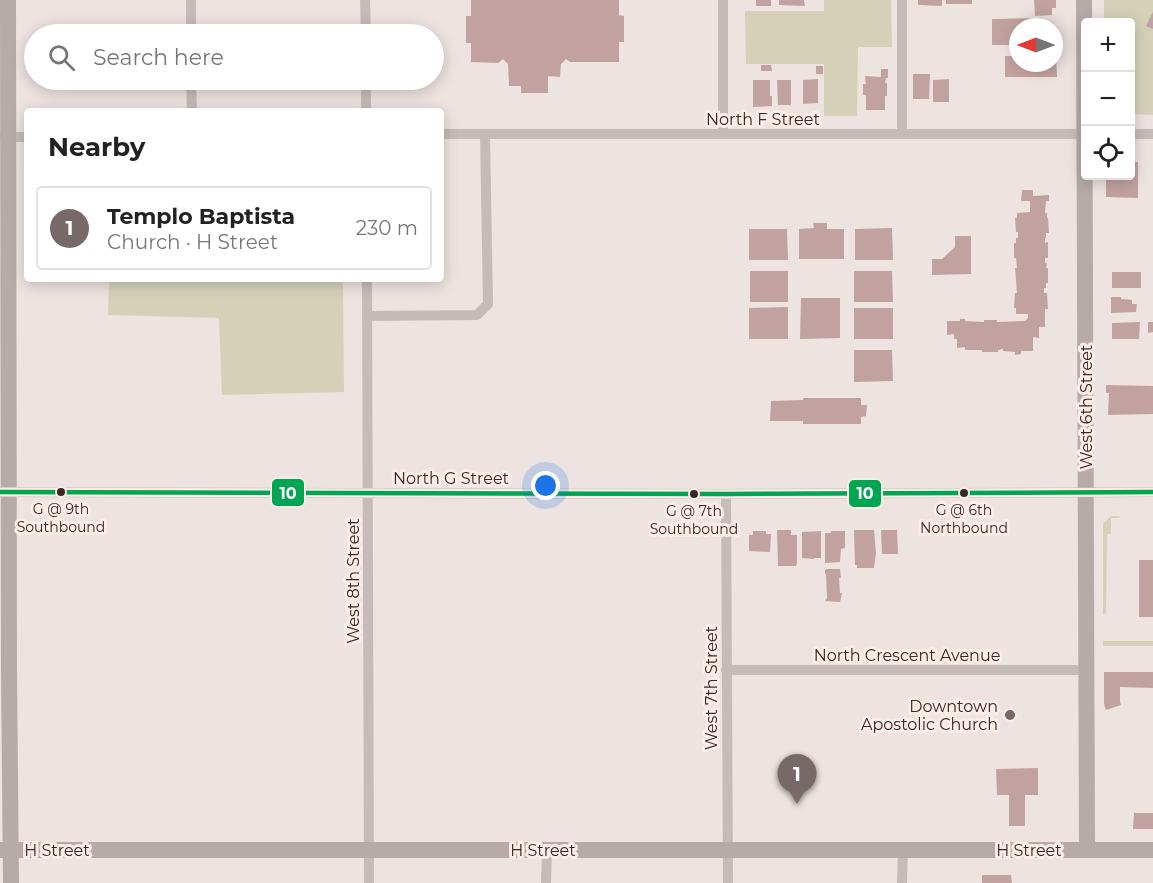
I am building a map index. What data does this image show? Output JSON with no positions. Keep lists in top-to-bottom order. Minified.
{"streets":{"street":["North F Street","West 6th Street","North G Street","West 8th Street","North Crescent Avenue","West 7th Street","H Street"]},"crossings":[["West 6th Street","North G Street"],["West 6th Street","North Crescent Avenue"],["West 6th Street","H Street"],["North G Street","West 8th Street"],["North G Street","West 7th Street"],["West 8th Street","H Street"],["North Crescent Avenue","West 7th Street"],["West 7th Street","H Street"]],"places":["G @ 9th Southbound","G @ 6th Northbound","G @ 7th Southbound","Downtown Apostolic Church"],"lines":["transit line 10"],"north":"left","page":{"map_buttons":["+","−"],"search":"Search here","heading":"Nearby","list":[{"mark":"1","name":"Templo Baptista","note":"Church · H Street","value":"230 m"}],"pins":"1"}}
